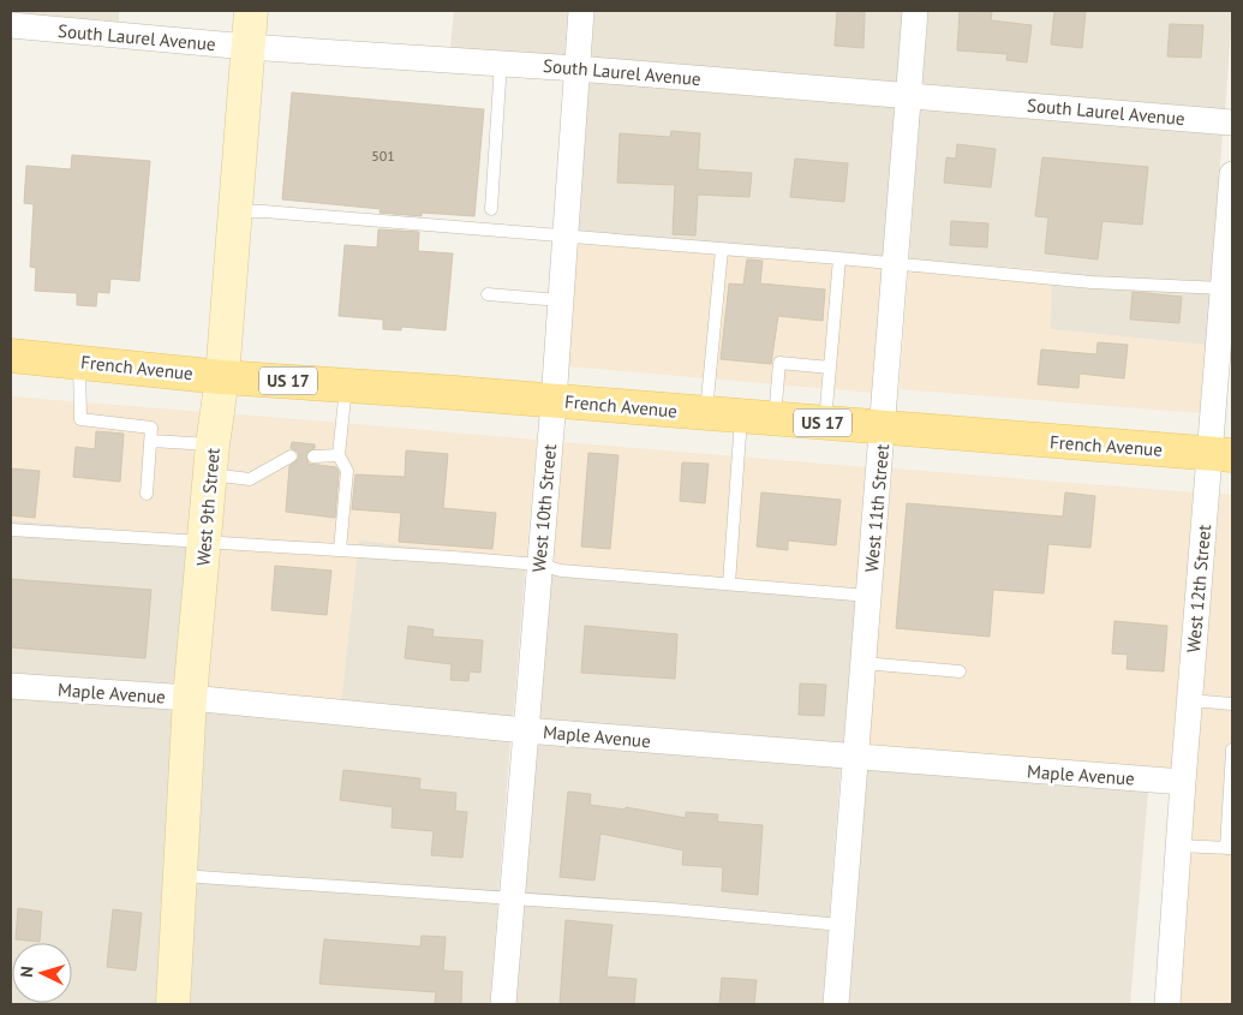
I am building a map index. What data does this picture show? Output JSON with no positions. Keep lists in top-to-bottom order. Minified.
{"streets":{"main road":["French Avenue","US 17"],"street":["South Laurel Avenue","West 9th Street","West 10th Street","West 11th Street","West 12th Street","Maple Avenue"]},"crossings":[["South Laurel Avenue","West 9th Street"],["South Laurel Avenue","West 10th Street"],["South Laurel Avenue","West 11th Street"],["French Avenue","West 9th Street"],["French Avenue","West 10th Street"],["French Avenue","West 11th Street"],["French Avenue","West 12th Street"],["West 9th Street","Maple Avenue"],["West 10th Street","Maple Avenue"],["West 11th Street","Maple Avenue"],["West 12th Street","Maple Avenue"]],"house_numbers":["501"],"north":"left"}
